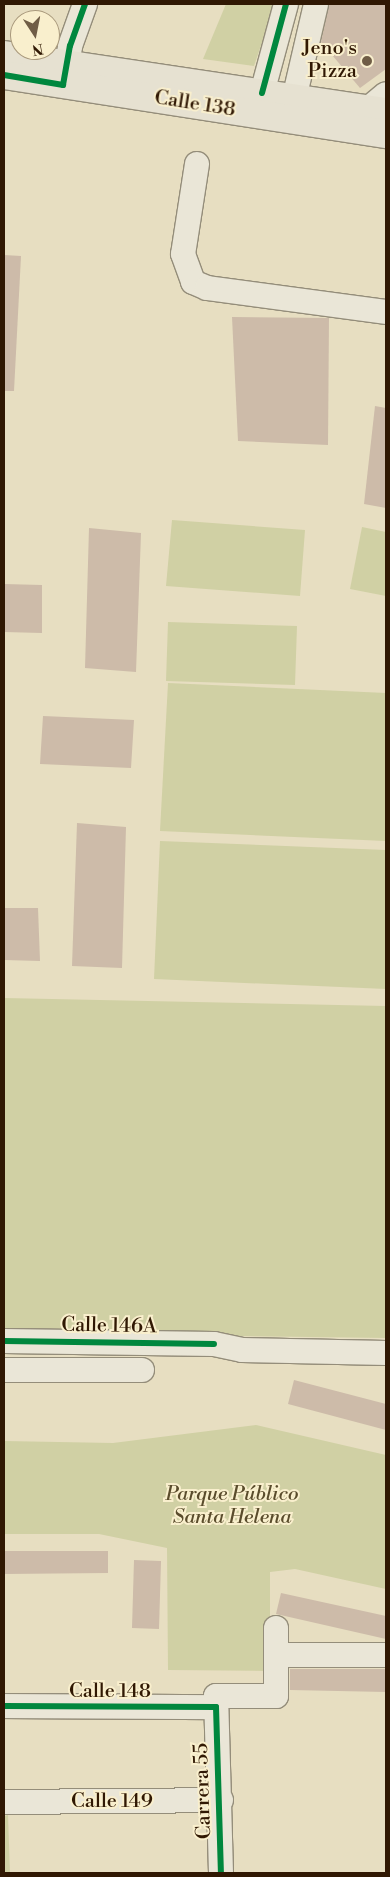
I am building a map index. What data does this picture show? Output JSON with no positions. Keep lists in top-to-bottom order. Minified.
{"streets":{"main road":["Calle 138"],"street":["Calle 146A","Calle 148","Carrera 55","Calle 149"]},"crossings":[["Calle 148","Carrera 55"],["Carrera 55","Calle 149"]],"parks":["Parque Público Santa Helena"],"places":["Jeno's Pizza"],"north":"bottom"}
